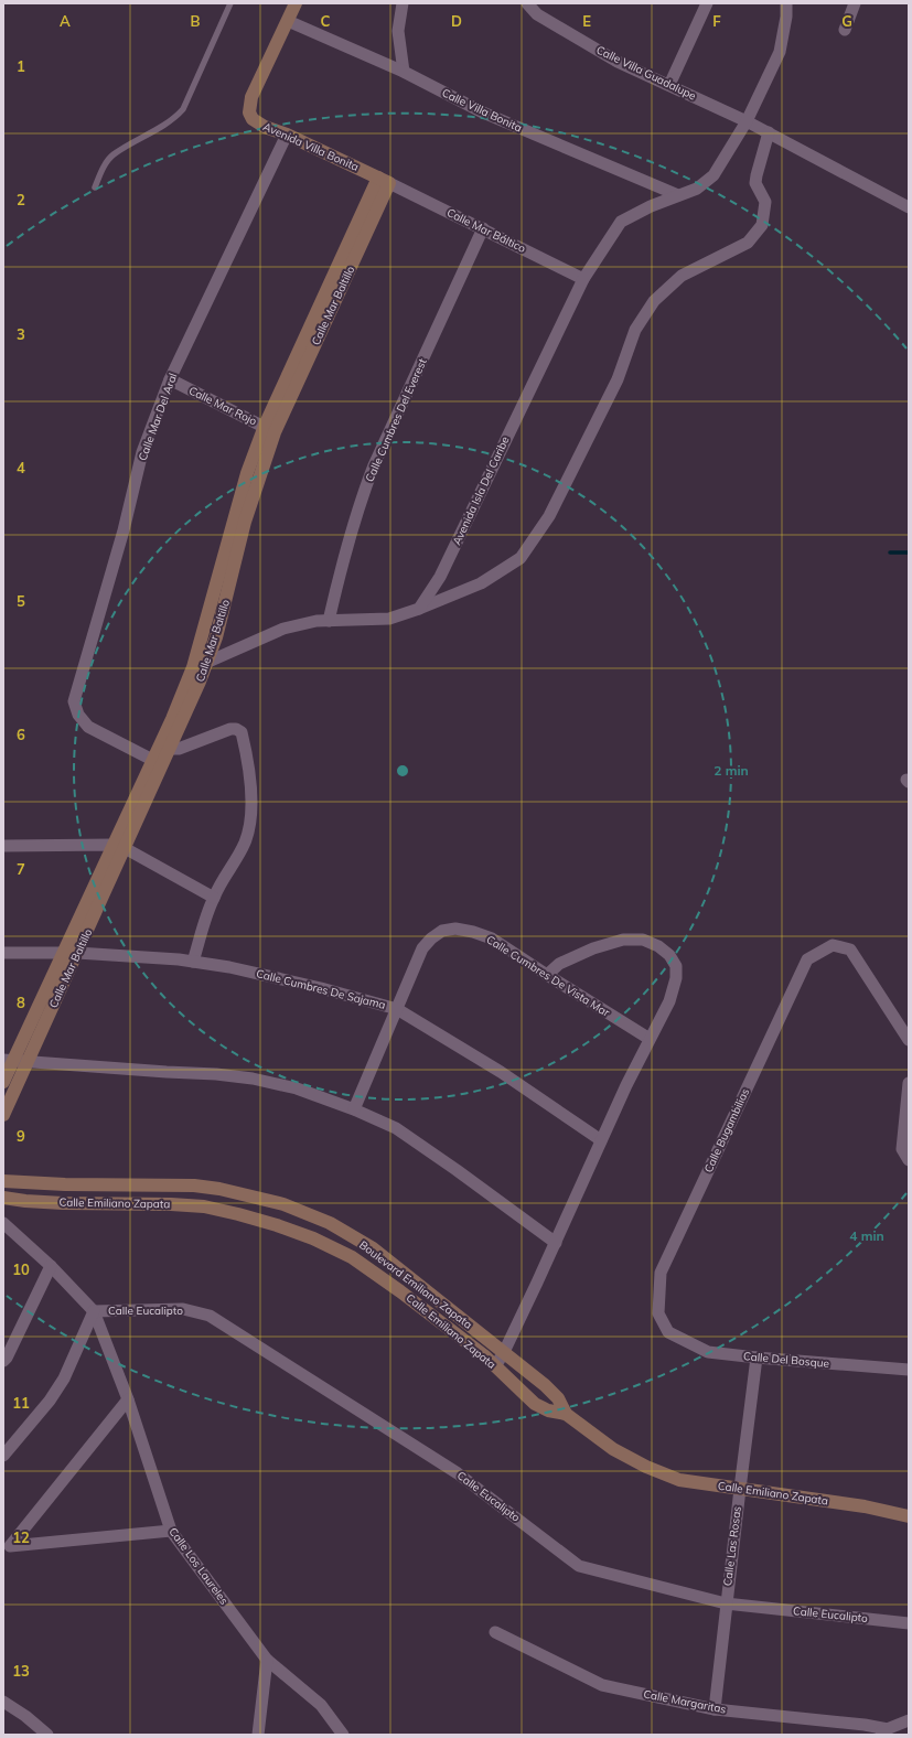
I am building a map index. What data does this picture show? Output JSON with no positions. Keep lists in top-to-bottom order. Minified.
{"streets":{"main road":["Avenida Villa Bonita","Calle Mar Baltillo","Calle Emiliano Zapata","Boulevard Emiliano Zapata"],"street":["Calle Villa Guadalupe","Calle Villa Bonita","Calle Mar Báltico","Calle Mar Rojo","Calle Mar Del Aral","Calle Cumbres Del Everest","Avenida Isla Del Caribe","Calle Cumbres De Vista Mar","Calle Cumbres De Sajama","Calle Bugambilias","Calle Eucalipto","Calle Del Bosque","Calle Las Rosas","Calle Los Laureles","Calle Margaritas"]},"crossings":[["Calle Villa Guadalupe","Avenida Isla Del Caribe"],["Calle Villa Bonita","Avenida Villa Bonita"],["Calle Villa Bonita","Avenida Isla Del Caribe"],["Avenida Villa Bonita","Calle Mar Báltico"],["Avenida Villa Bonita","Calle Mar Baltillo"],["Avenida Villa Bonita","Calle Mar Del Aral"],["Calle Mar Báltico","Calle Mar Baltillo"],["Calle Mar Báltico","Calle Cumbres Del Everest"],["Calle Mar Báltico","Avenida Isla Del Caribe"],["Calle Mar Baltillo","Calle Mar Rojo"],["Calle Mar Baltillo","Calle Mar Del Aral"],["Calle Mar Baltillo","Calle Cumbres De Sajama"],["Calle Mar Rojo","Calle Mar Del Aral"],["Calle Cumbres De Vista Mar","Calle Cumbres De Sajama"],["Calle Bugambilias","Calle Del Bosque"],["Calle Emiliano Zapata","Boulevard Emiliano Zapata"],["Calle Emiliano Zapata","Calle Las Rosas"],["Calle Eucalipto","Calle Las Rosas"],["Calle Eucalipto","Calle Los Laureles"],["Calle Del Bosque","Calle Las Rosas"],["Calle Las Rosas","Calle Margaritas"]],"grid":{"columns":["A","B","C","D","E","F","G"],"rows":["1","2","3","4","5","6","7","8","9","10","11","12","13"]},"rings":["2 min","4 min"]}
